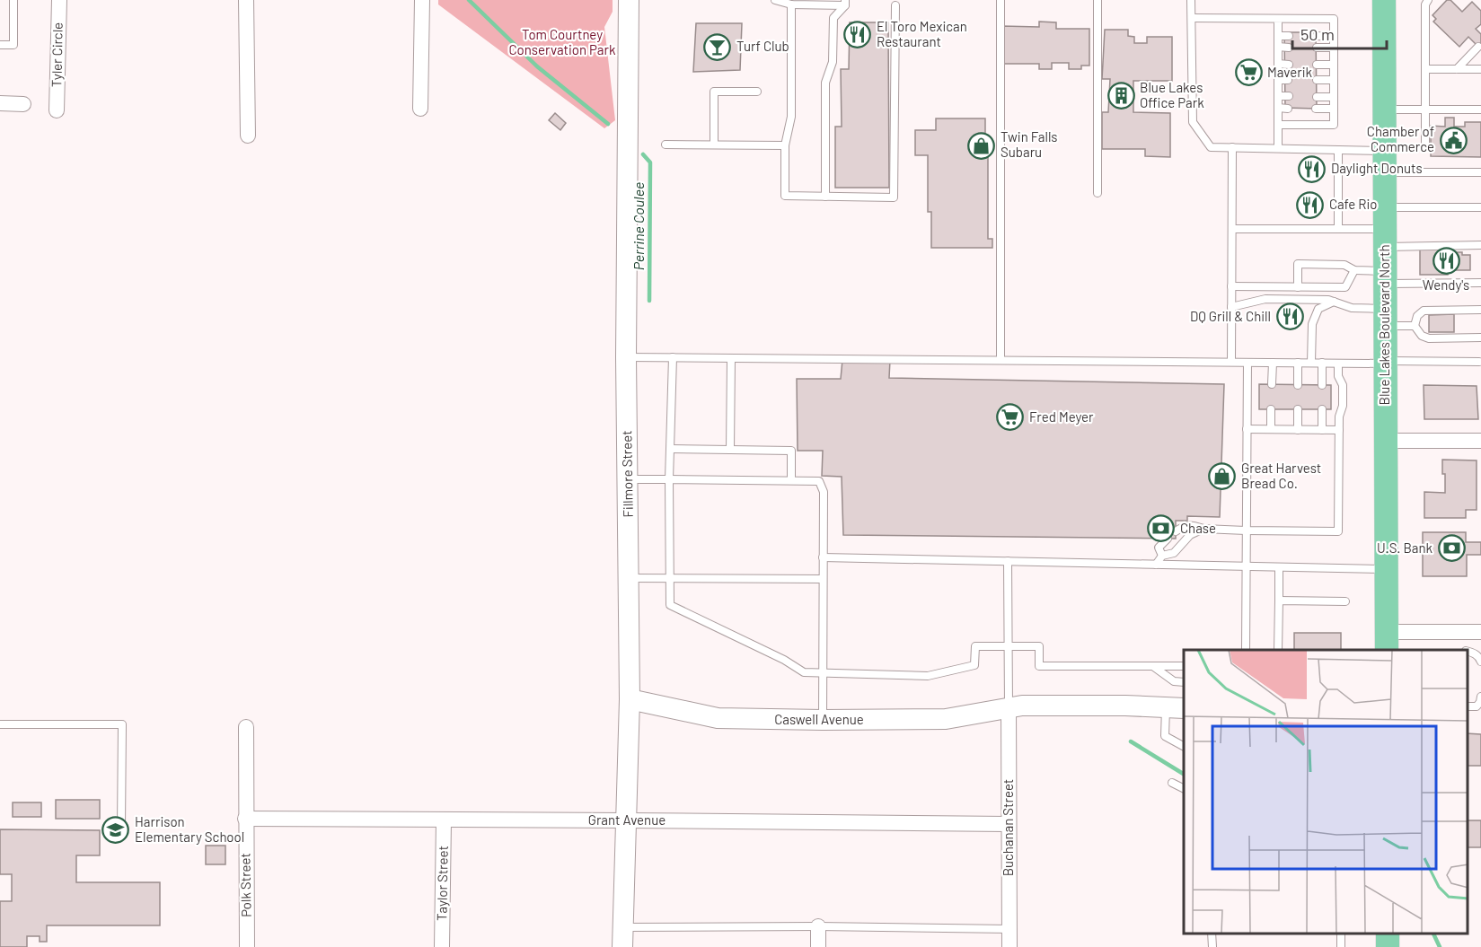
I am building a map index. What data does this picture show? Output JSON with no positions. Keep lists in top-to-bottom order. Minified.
{"streets":{"main road":["Blue Lakes Boulevard North"],"street":["Tyler Circle","Fillmore Street","Caswell Avenue","Grant Avenue","Buchanan Street","Taylor Street","Polk Street"]},"crossings":[["Fillmore Street","Caswell Avenue"],["Fillmore Street","Grant Avenue"],["Caswell Avenue","Buchanan Street"],["Grant Avenue","Buchanan Street"],["Grant Avenue","Taylor Street"],["Grant Avenue","Polk Street"]],"water":["Perrine Coulee"],"parks":["Tom Courtney Conservation Park"],"places":{"restaurant":["El Toro Mexican Restaurant","Daylight Donuts","Cafe Rio","Wendy's","DQ Grill & Chill"],"bar":["Turf Club"],"supermarket":["Maverik","Fred Meyer"],"building":["Blue Lakes Office Park"],"public building":["Chamber of Commerce"],"shop":["Twin Falls Subaru","Great Harvest Bread Co."],"bank":["Chase","U.S. Bank"],"school or university":["Harrison Elementary School"]},"scale_bar":"50 m"}
